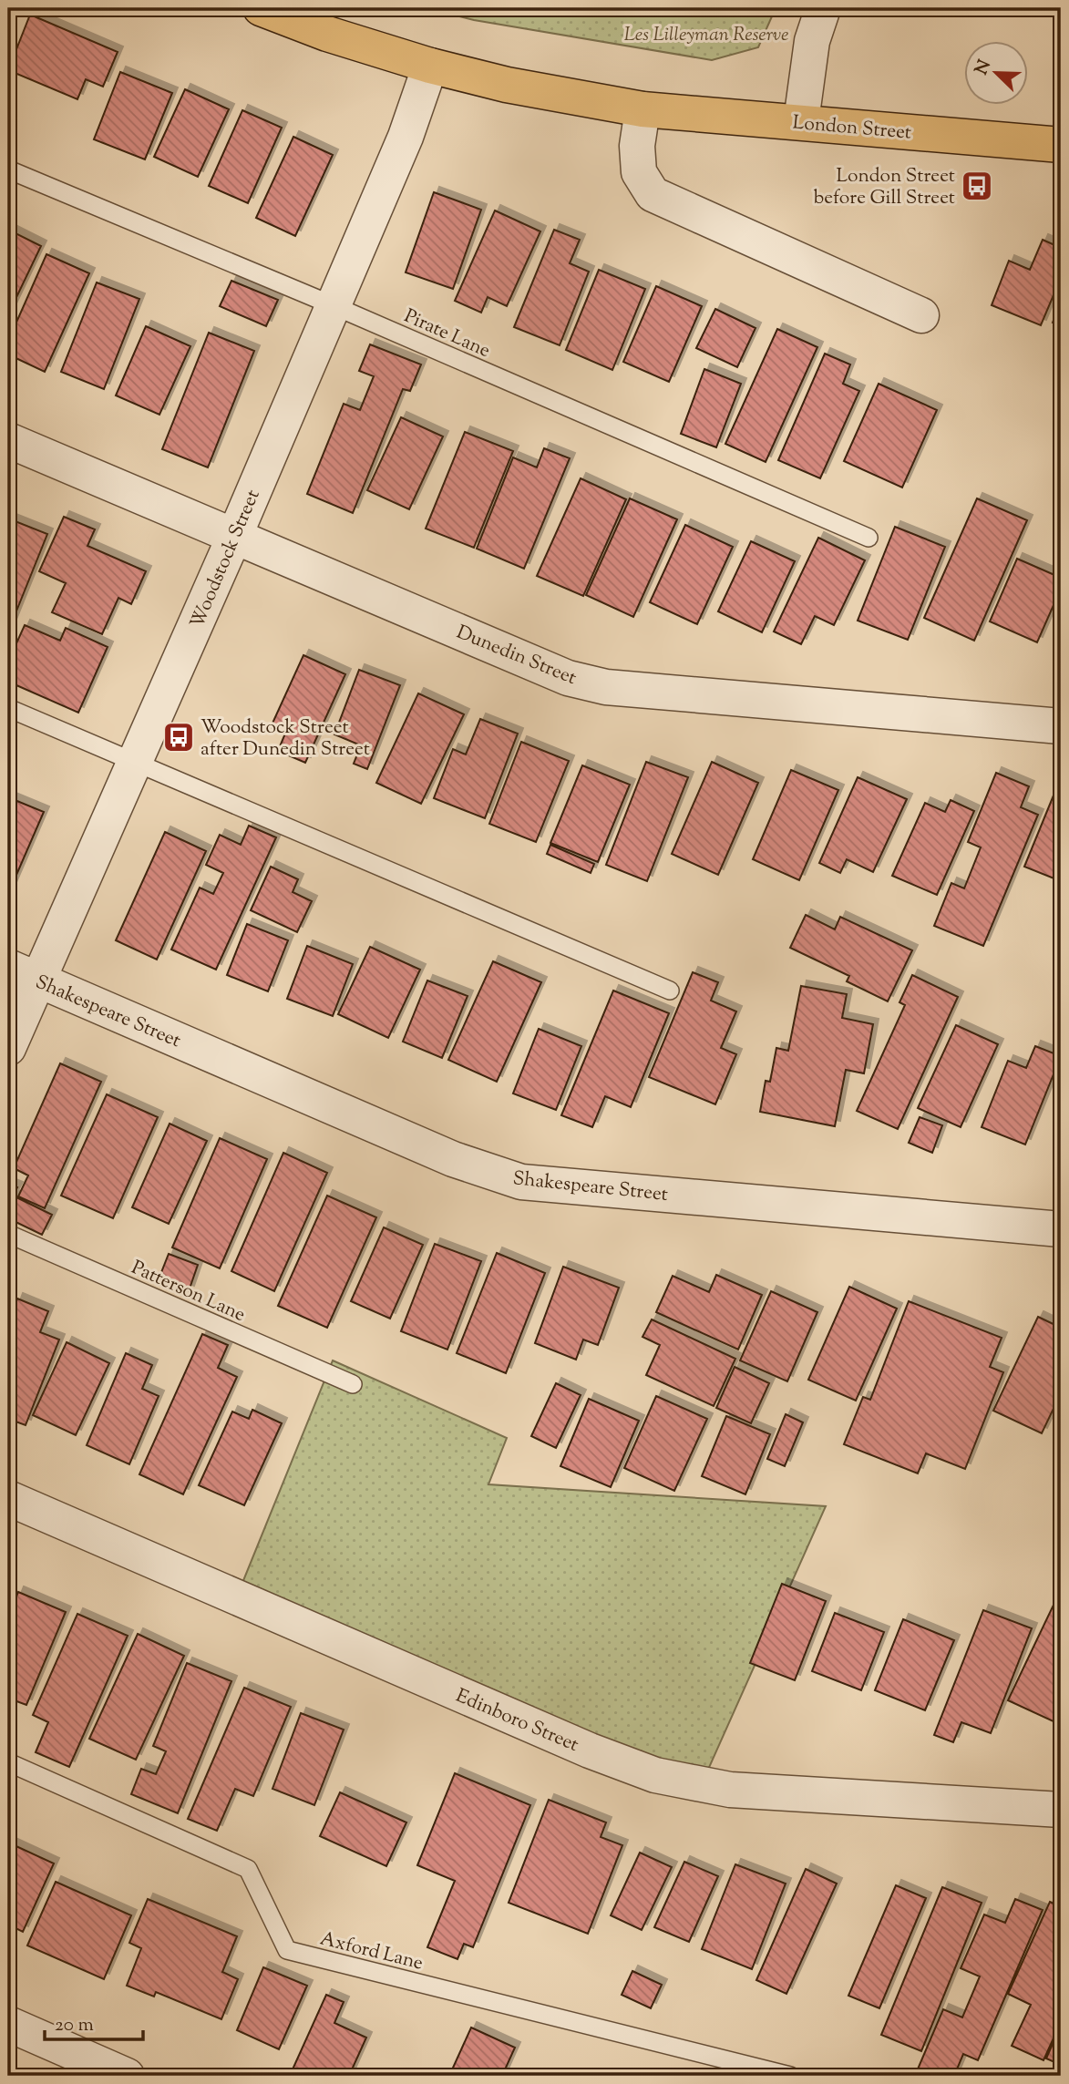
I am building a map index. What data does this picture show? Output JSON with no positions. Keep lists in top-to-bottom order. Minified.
{"streets":{"main road":["London Street"],"street":["Woodstock Street","Dunedin Street","Shakespeare Street","Edinboro Street"],"lane":["Pirate Lane","Patterson Lane","Axford Lane"]},"crossings":[["London Street","Woodstock Street"],["Pirate Lane","Woodstock Street"],["Woodstock Street","Dunedin Street"],["Woodstock Street","Shakespeare Street"]],"parks":["Les Lilleyman Reserve"],"places":{"bus stop":["London Street before Gill Street","Woodstock Street after Dunedin Street"]},"scale_bar":"20 m","north":"top left"}
